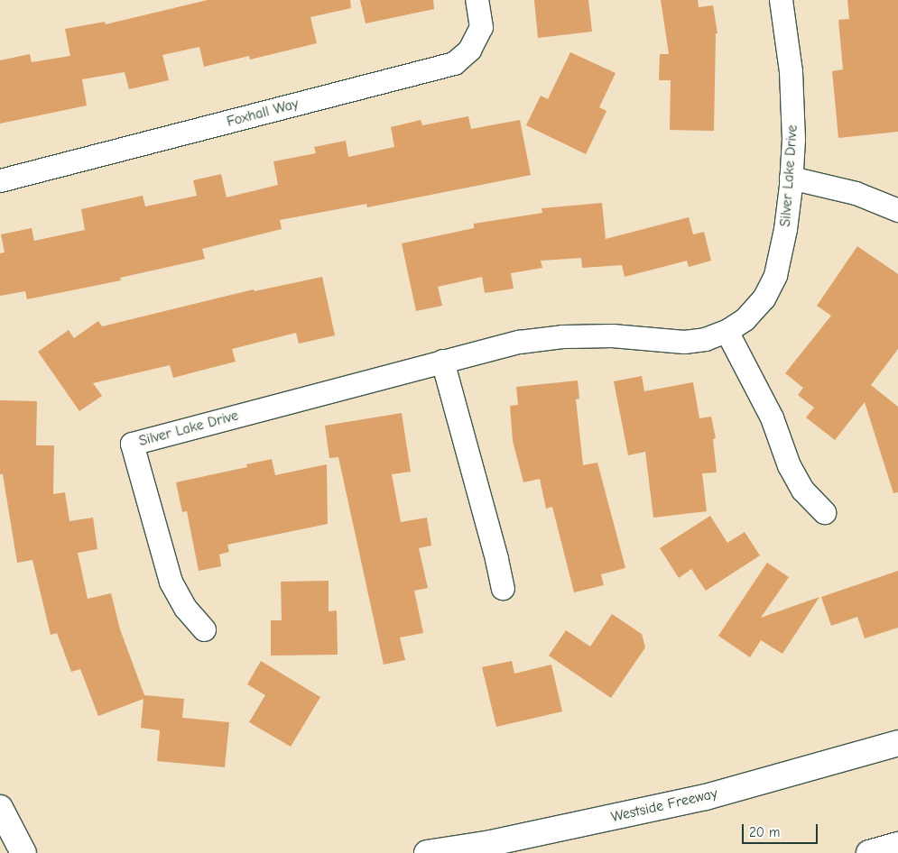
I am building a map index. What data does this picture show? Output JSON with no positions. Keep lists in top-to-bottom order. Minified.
{"streets":{"main road":["Westside Freeway"],"street":["Foxhall Way","Silver Lake Drive"]},"scale_bar":"20 m"}
